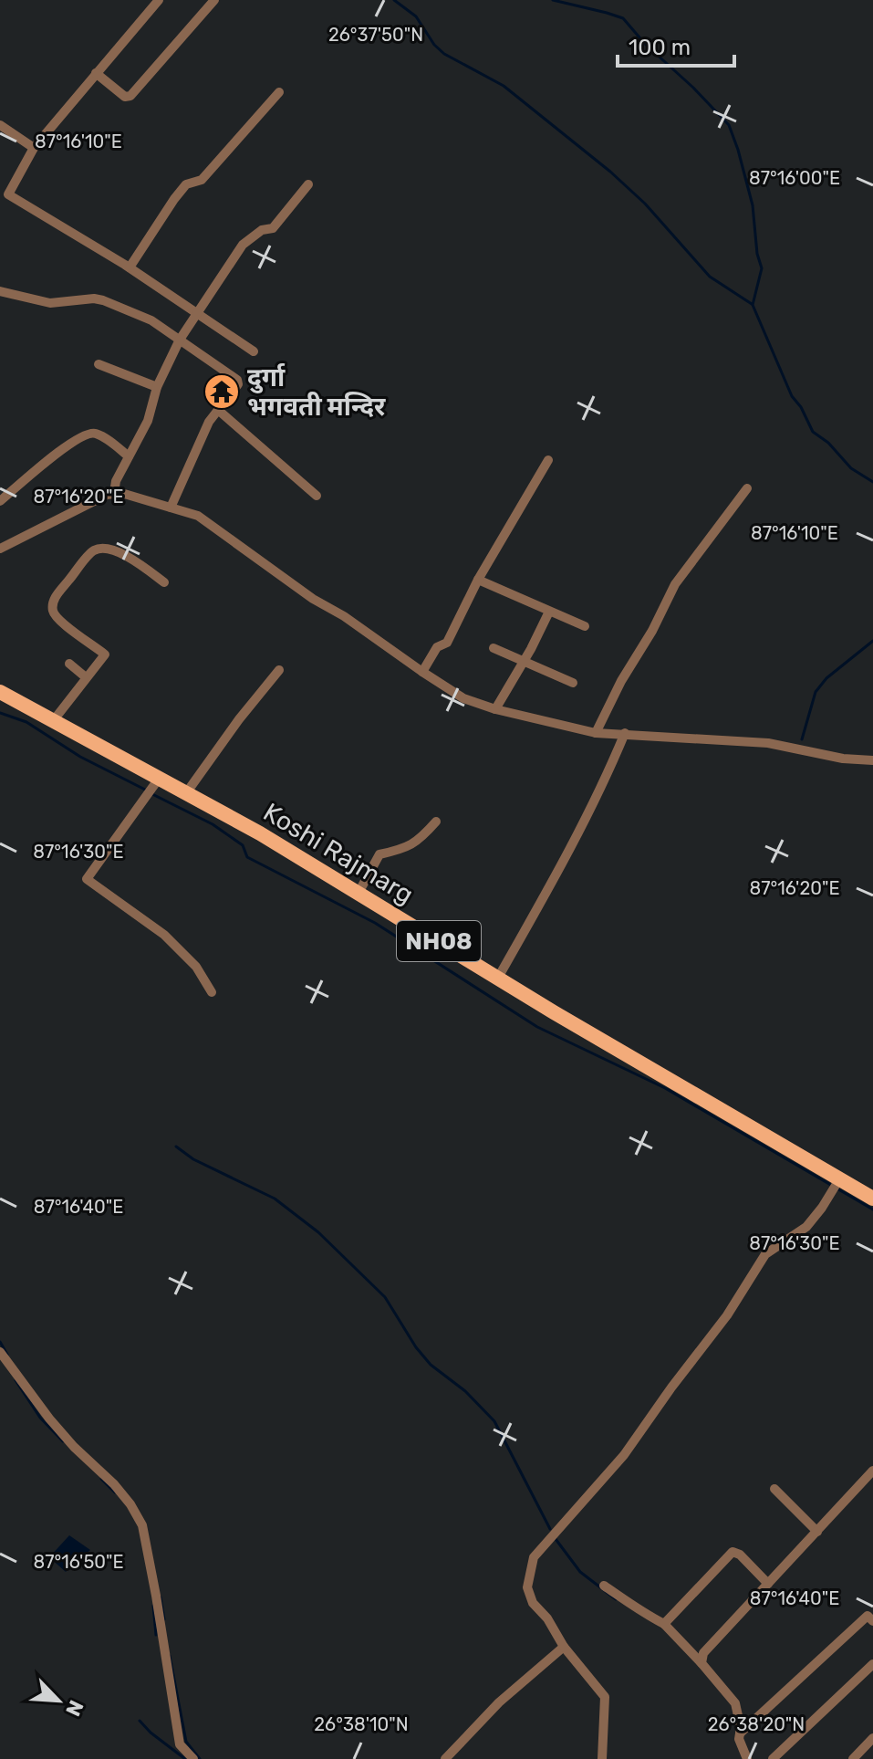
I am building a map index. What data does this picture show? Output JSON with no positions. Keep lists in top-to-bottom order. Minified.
{"streets":{"main road":["Koshi Rajmarg","NH08"]},"places":{"temple":["दुर्गा भगवती मन्दिर"]},"scale_bar":"100 m","north":"bottom right","coordinates":["26°37'50\"N","87°16'10\"E","87°16'00\"E","87°16'20\"E","87°16'30\"E","87°16'40\"E","87°16'50\"E","26°38'20\"N","26°38'10\"N"]}
